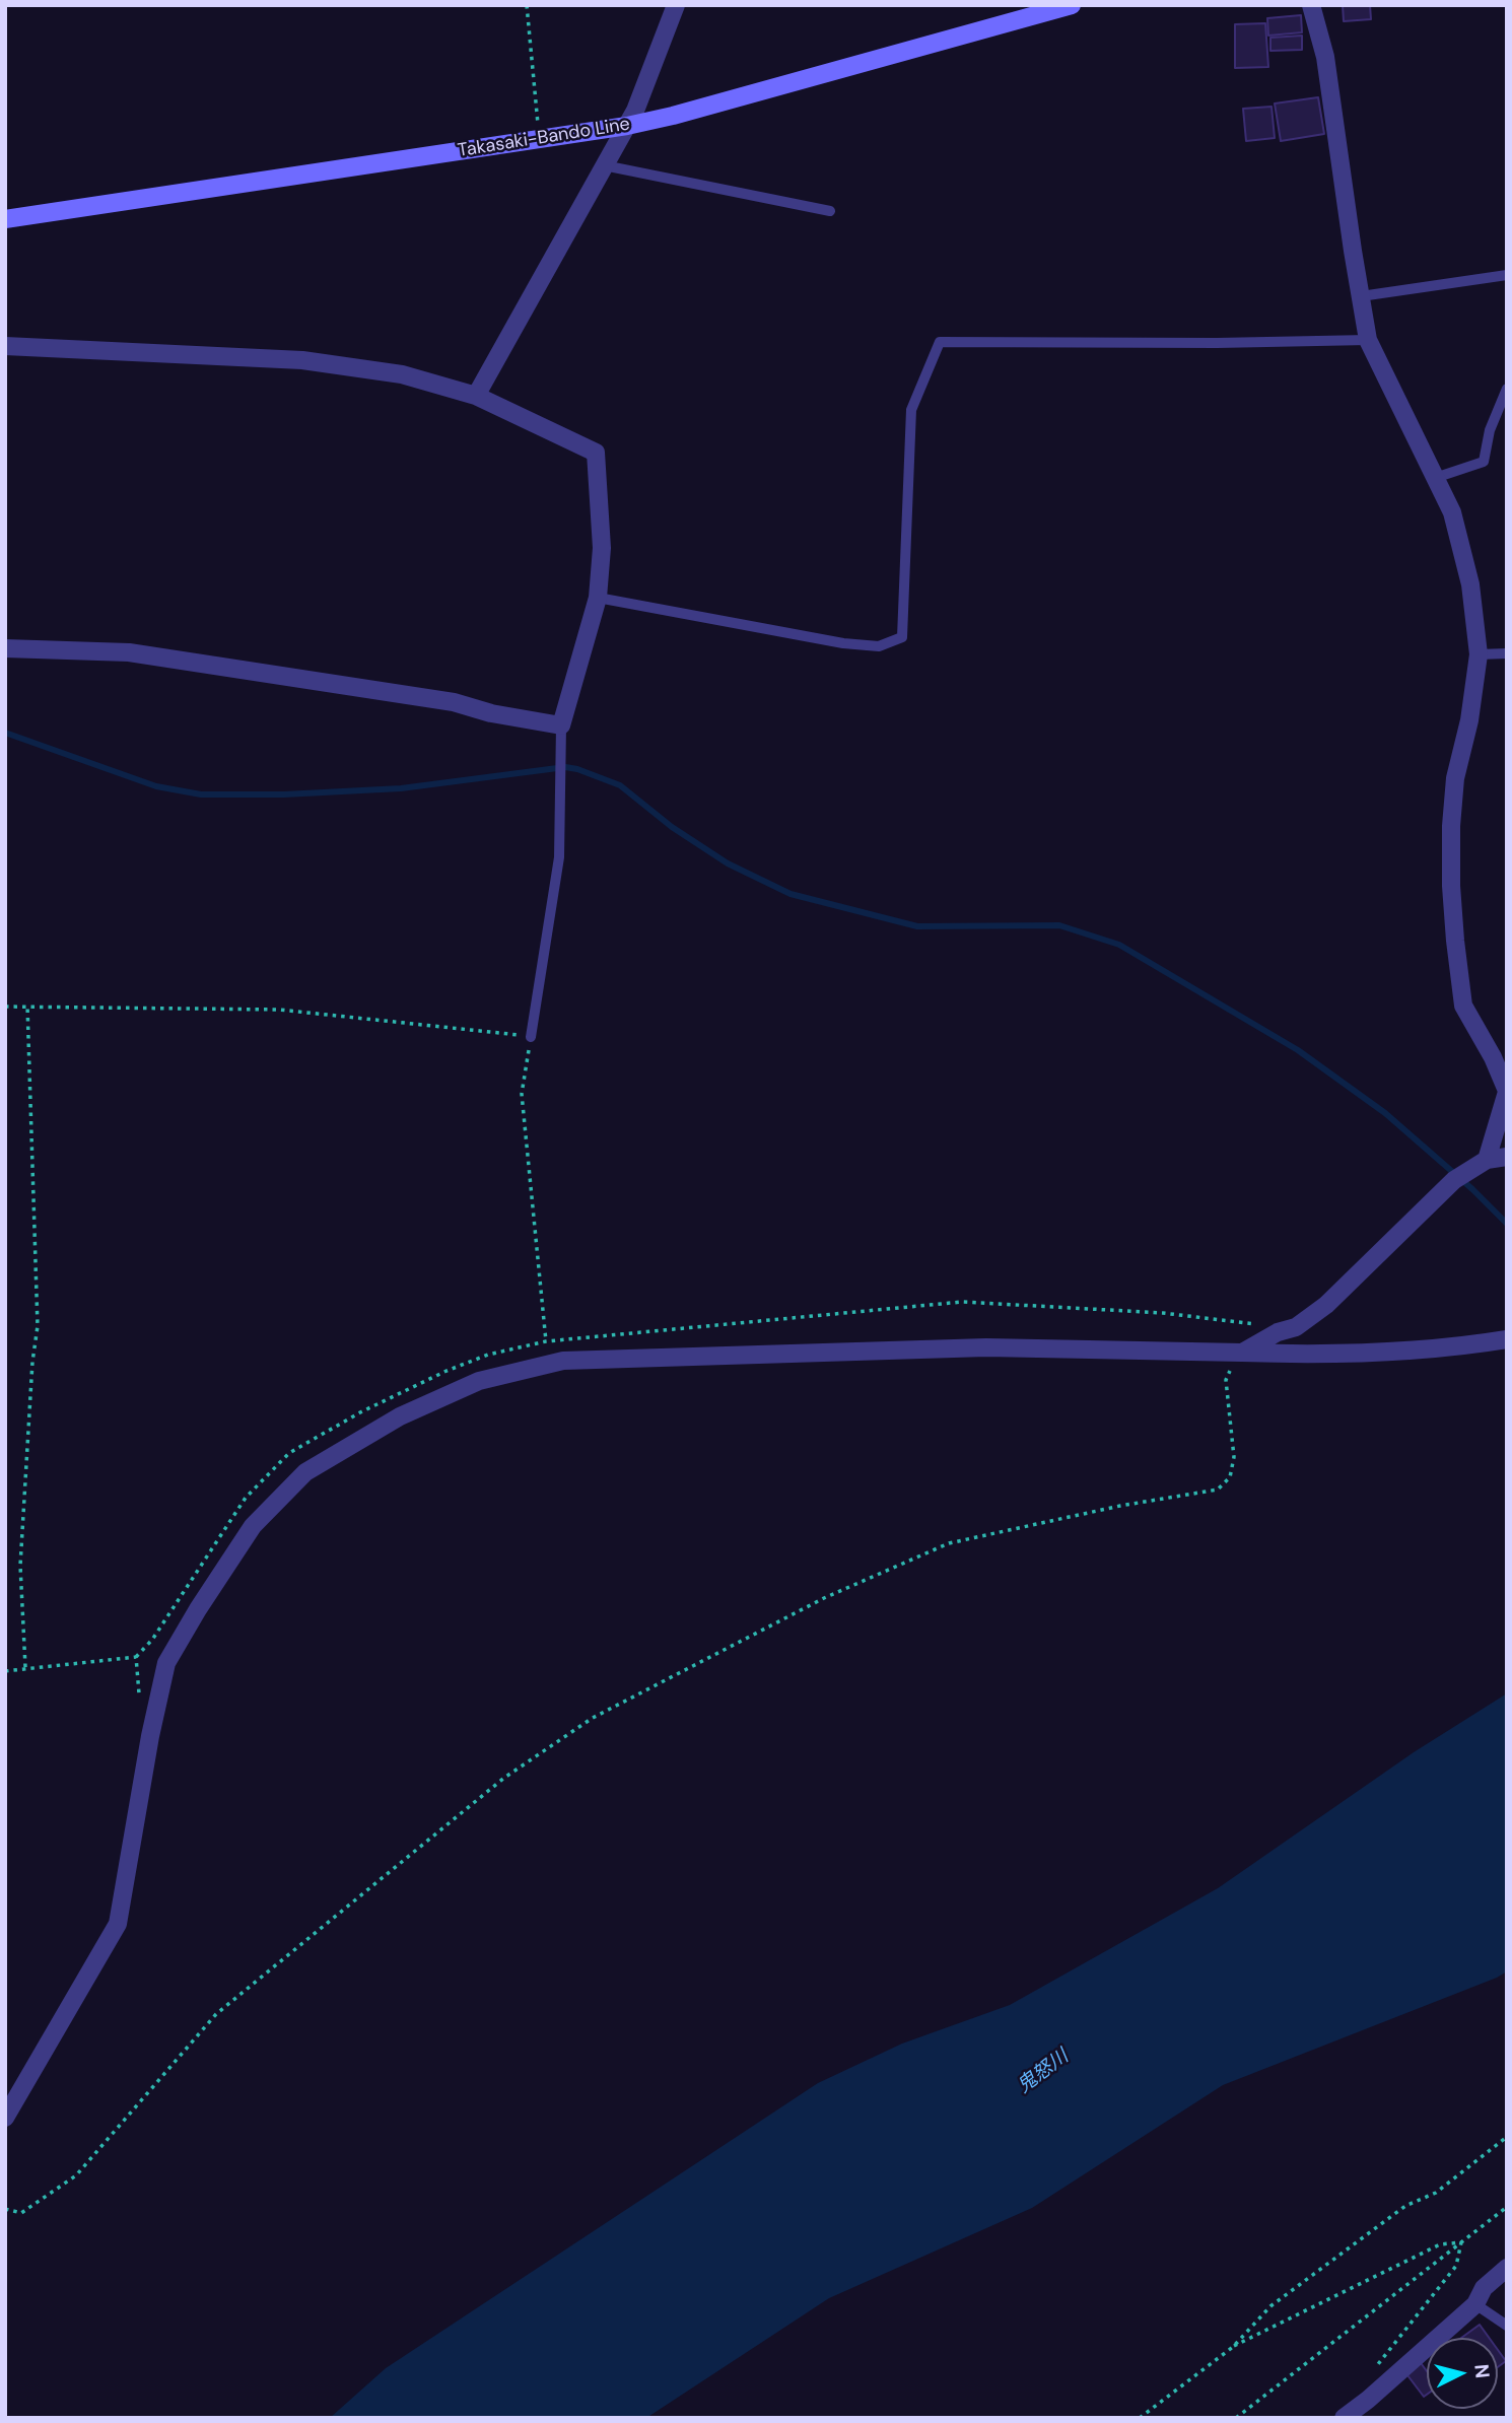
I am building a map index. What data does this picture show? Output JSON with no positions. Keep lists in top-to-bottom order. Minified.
{"streets":{"main road":["Takasaki-Bando Line"]},"water":["鬼怒川"],"north":"right"}
